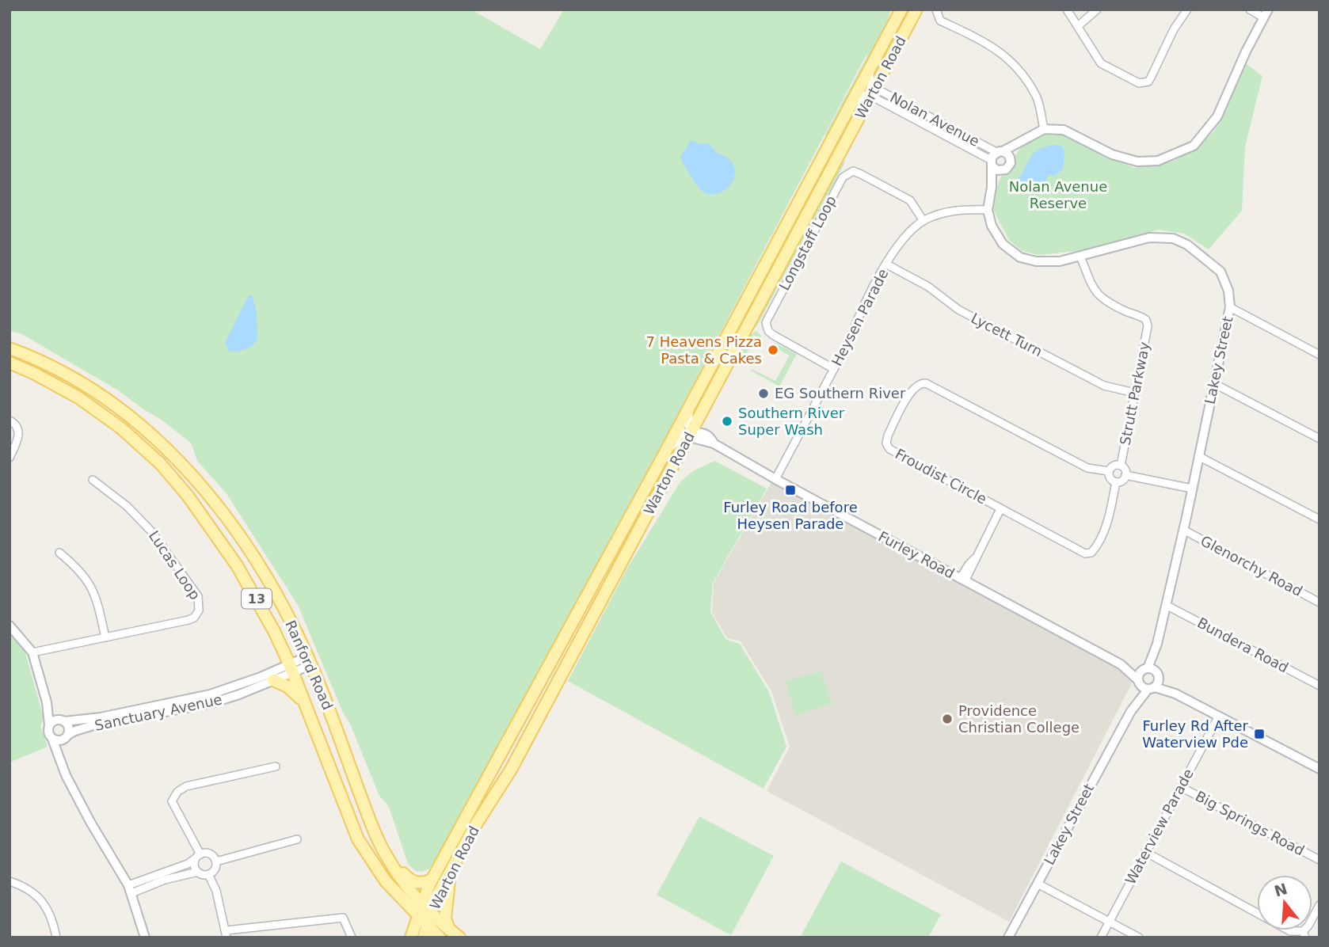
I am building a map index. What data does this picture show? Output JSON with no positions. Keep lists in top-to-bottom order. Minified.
{"streets":{"main road":["Warton Road","13","Ranford Road"],"street":["Nolan Avenue","Longstaff Loop","Heysen Parade","Lycett Turn","Lakey Street","Strutt Parkway","Froudist Circle","Furley Road","Lucas Loop","Glenorchy Road","Bundera Road","Sanctuary Avenue","Big Springs Road","Waterview Parade"]},"crossings":[["Warton Road","Nolan Avenue"],["Warton Road","Furley Road"],["Warton Road","Ranford Road"],["Longstaff Loop","Heysen Parade"],["Heysen Parade","Lycett Turn"],["Heysen Parade","Lakey Street"],["Heysen Parade","Furley Road"],["Lycett Turn","Strutt Parkway"],["Lakey Street","Strutt Parkway"],["Lakey Street","Furley Road"],["Lakey Street","Glenorchy Road"],["Lakey Street","Bundera Road"],["Strutt Parkway","Froudist Circle"],["Ranford Road","Sanctuary Avenue"],["Big Springs Road","Waterview Parade"]],"parks":["Nolan Avenue Reserve"],"places":{"other":["7 Heavens Pizza Pasta & Cakes","EG Southern River","Southern River Super Wash","Providence Christian College"],"transit":["Furley Road before Heysen Parade","Furley Rd After Waterview Pde"]},"north":"top"}
